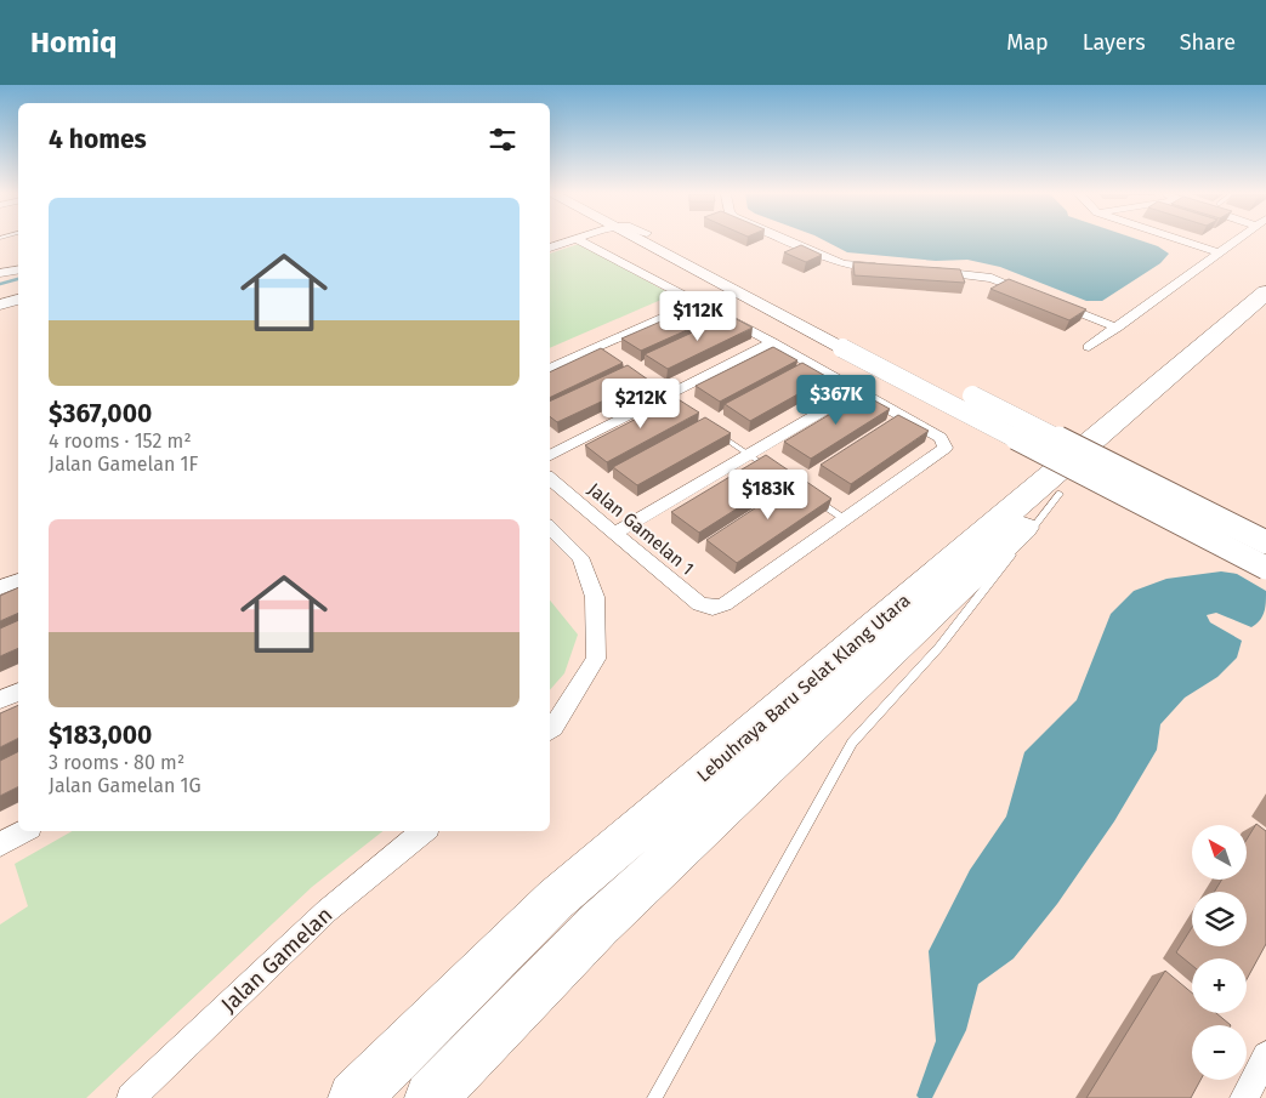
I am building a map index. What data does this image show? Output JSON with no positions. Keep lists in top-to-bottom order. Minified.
{"streets":{"highway":["Lebuhraya Baru Selat Klang Utara"],"street":["Jalan Gamelan 1","Jalan Gamelan"]},"north":"top left","page":{"header":"Homiq","nav":["Map","Layers","Share"],"heading":"4 homes","list":[{"name":"$367,000","note":"4 rooms · 152 m² · Jalan Gamelan 1F"},{"name":"$183,000","note":"3 rooms · 80 m² · Jalan Gamelan 1G"}],"price":["$112K","$367K","$212K","$183K"],"map_buttons":["+","−"]}}
